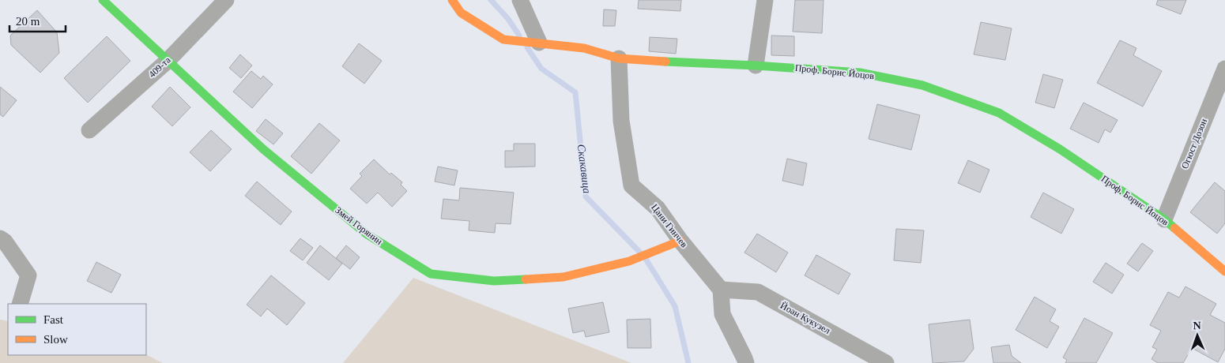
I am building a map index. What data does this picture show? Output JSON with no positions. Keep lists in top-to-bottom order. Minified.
{"streets":{"street":["409-та","Проф. Борис Йоцов","Огюст Дозон","Змей Горянин","Цани Гинчев","Йоан Кукузел"]},"crossings":[["409-та","Змей Горянин"],["Проф. Борис Йоцов","Огюст Дозон"],["Проф. Борис Йоцов","Цани Гинчев"],["Змей Горянин","Цани Гинчев"],["Цани Гинчев","Йоан Кукузел"]],"water":["Скакавица"],"legend":["Fast","Slow"],"scale_bar":"20 m","north":"top"}
